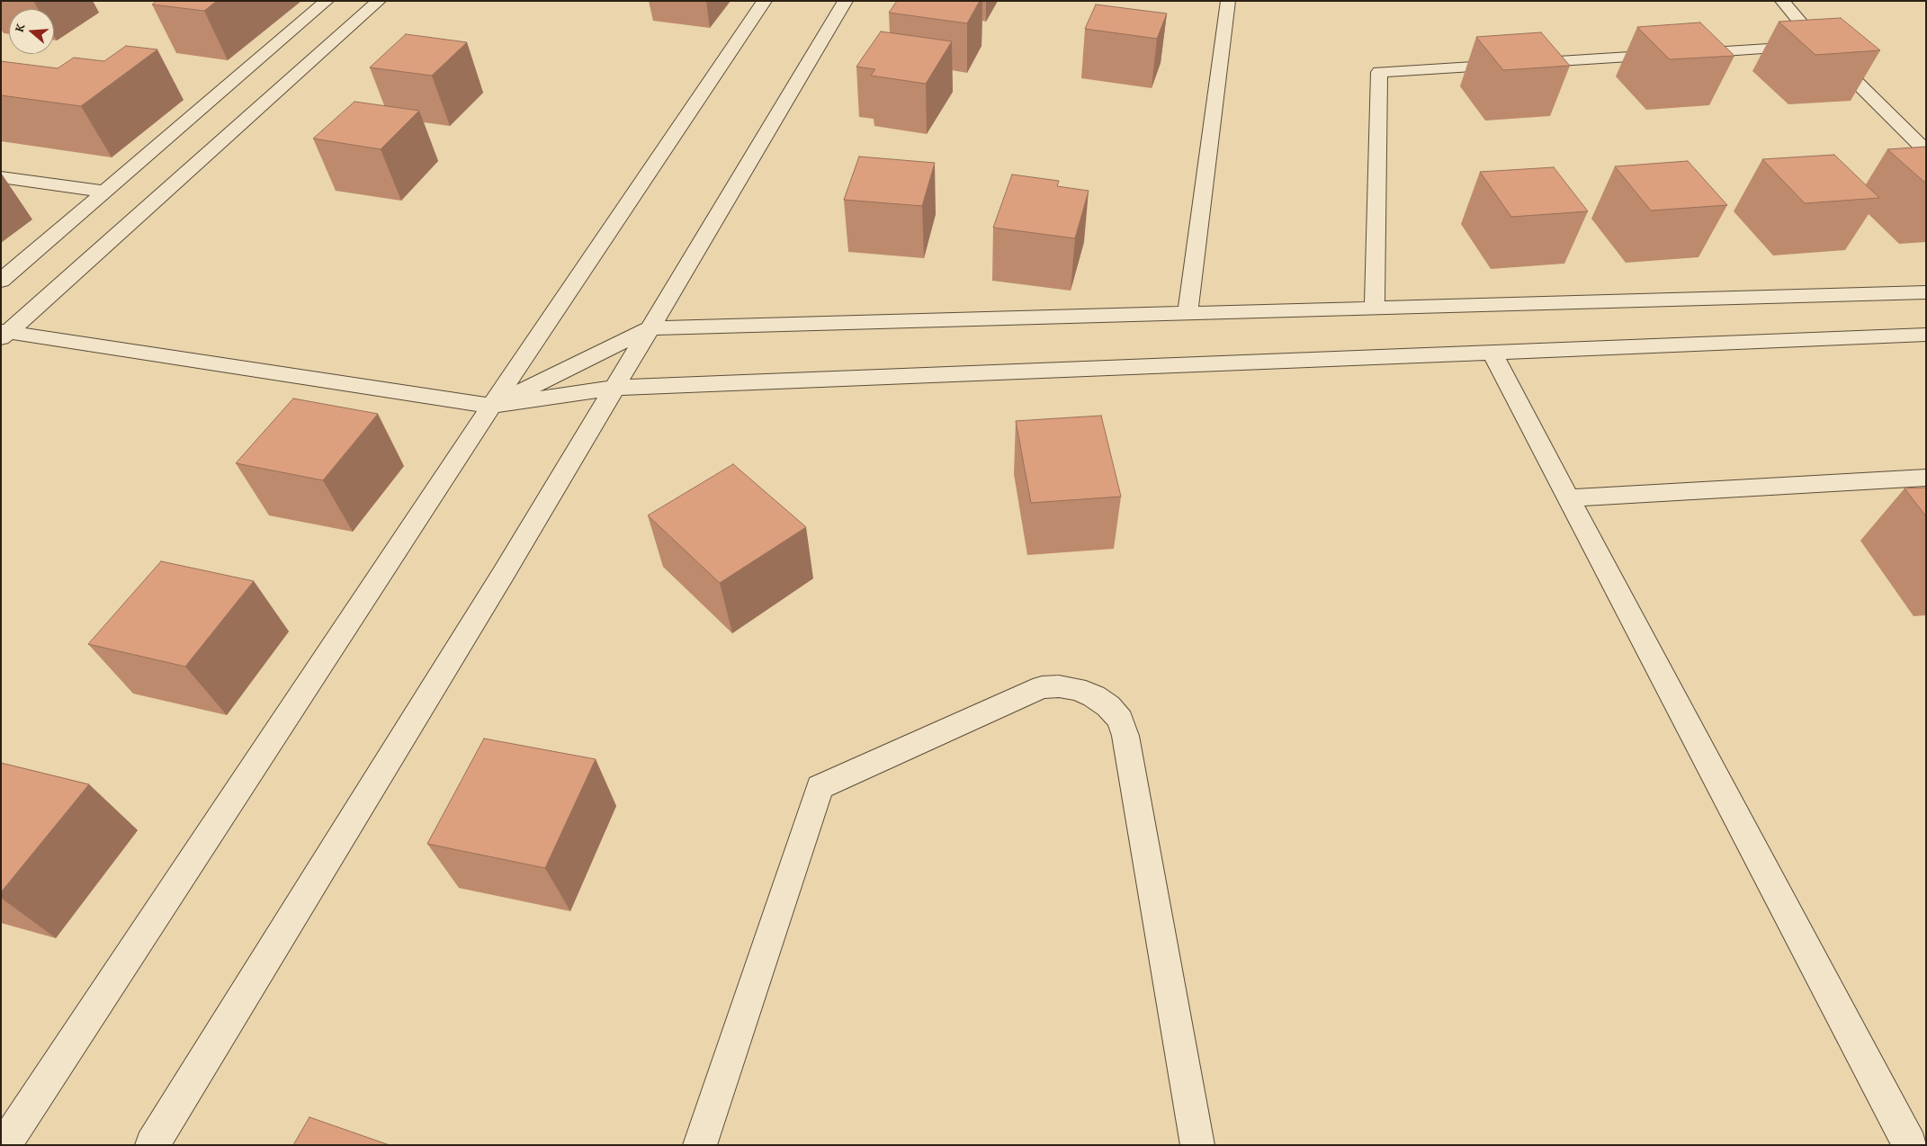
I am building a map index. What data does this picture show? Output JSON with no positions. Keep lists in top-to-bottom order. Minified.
{"north":"left"}
